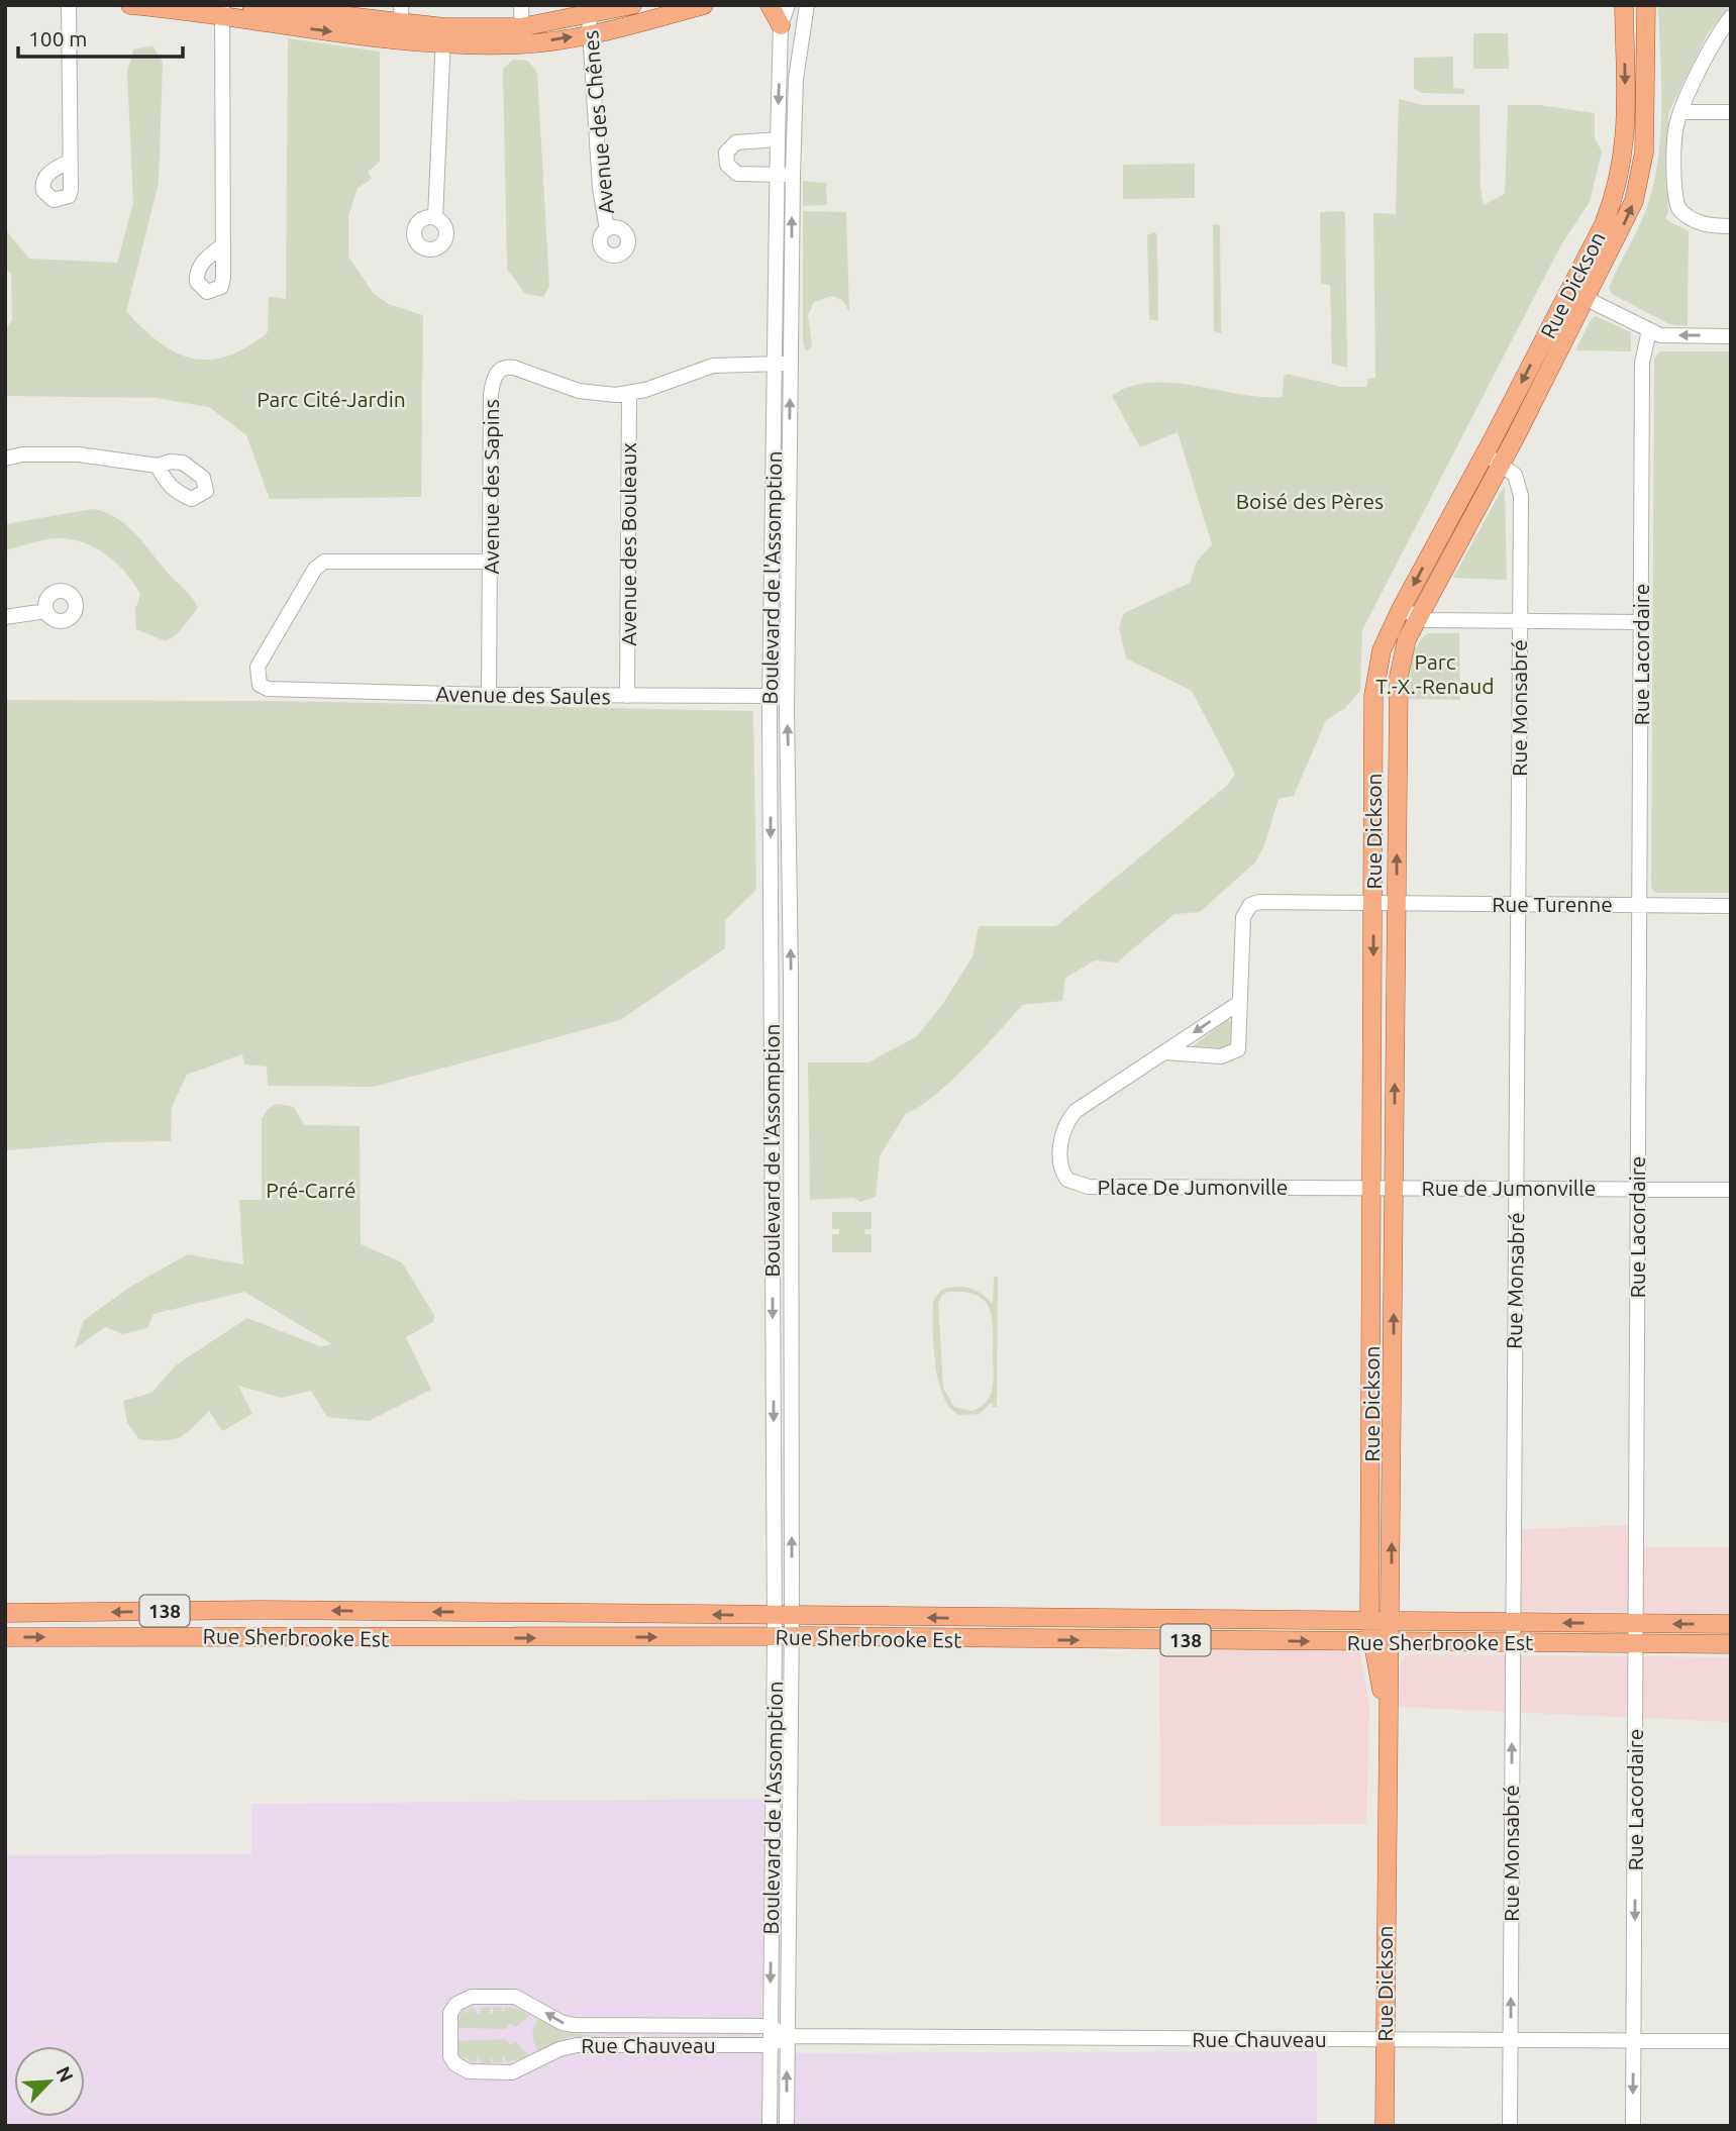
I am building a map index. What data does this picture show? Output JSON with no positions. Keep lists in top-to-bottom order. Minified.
{"streets":{"main road":["Rue Dickson","138","Rue Sherbrooke Est"],"street":["Avenue des Chênes","Avenue des Sapins","Avenue des Bouleaux","Boulevard de l'Assomption","Rue Lacordaire","Avenue des Saules","Rue Monsabré","Rue Turenne","Place De Jumonville","Rue de Jumonville","Rue Chauveau"]},"crossings":[["Rue Dickson","Rue Monsabré"],["Rue Dickson","Rue Turenne"],["Rue Dickson","Place De Jumonville"],["Rue Dickson","Rue de Jumonville"],["Rue Dickson","Rue Sherbrooke Est"],["Rue Dickson","Rue Chauveau"],["Avenue des Sapins","Avenue des Bouleaux"],["Avenue des Sapins","Boulevard de l'Assomption"],["Avenue des Sapins","Avenue des Saules"],["Avenue des Bouleaux","Avenue des Saules"],["Boulevard de l'Assomption","Avenue des Saules"],["Boulevard de l'Assomption","Rue Sherbrooke Est"],["Boulevard de l'Assomption","Rue Chauveau"],["Rue Lacordaire","Rue Turenne"],["Rue Lacordaire","Rue de Jumonville"],["Rue Lacordaire","Rue Sherbrooke Est"],["Rue Lacordaire","Rue Chauveau"],["Rue Monsabré","Rue Turenne"],["Rue Monsabré","Rue de Jumonville"],["Rue Monsabré","Rue Sherbrooke Est"],["Rue Monsabré","Rue Chauveau"],["Place De Jumonville","Rue de Jumonville"]],"parks":["Parc Cité-Jardin","Boisé des Pères","Parc T.-X.-Renaud","Pré-Carré"],"scale_bar":"100 m","north":"top right"}
